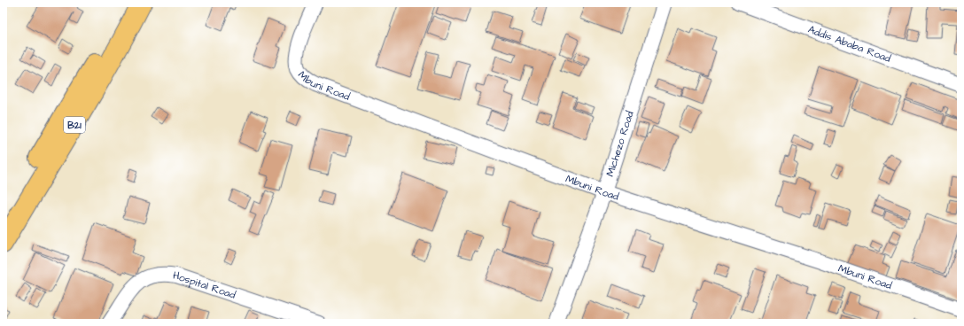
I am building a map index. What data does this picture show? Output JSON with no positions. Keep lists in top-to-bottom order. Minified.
{"streets":{"highway":["B21"],"street":["Addis Ababa Road","Mbuni Road","Michezo Road","Hospital Road"]},"crossings":[["Mbuni Road","Michezo Road"]]}
